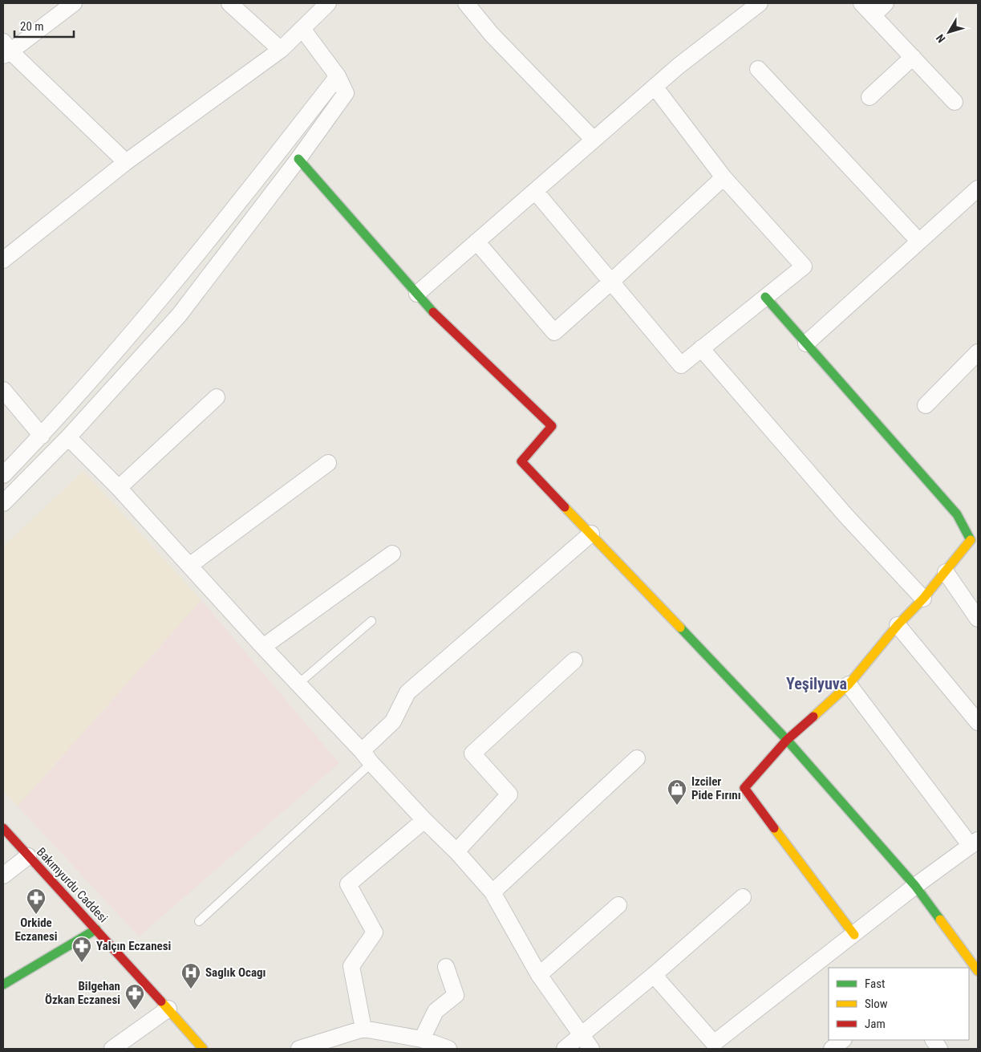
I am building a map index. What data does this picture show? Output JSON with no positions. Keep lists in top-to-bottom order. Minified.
{"streets":{"street":["Bakımyurdu Caddesi"]},"districts":["Yeşilyuva"],"places":{"shop":["Izciler Pide Fırını"],"pharmacy":["Orkide Eczanesi","Yalçın Eczanesi","Bilgehan Özkan Eczanesi"],"hospital":["Saglık Ocagı"]},"legend":["Fast","Slow","Jam"],"scale_bar":"20 m","north":"bottom left"}
